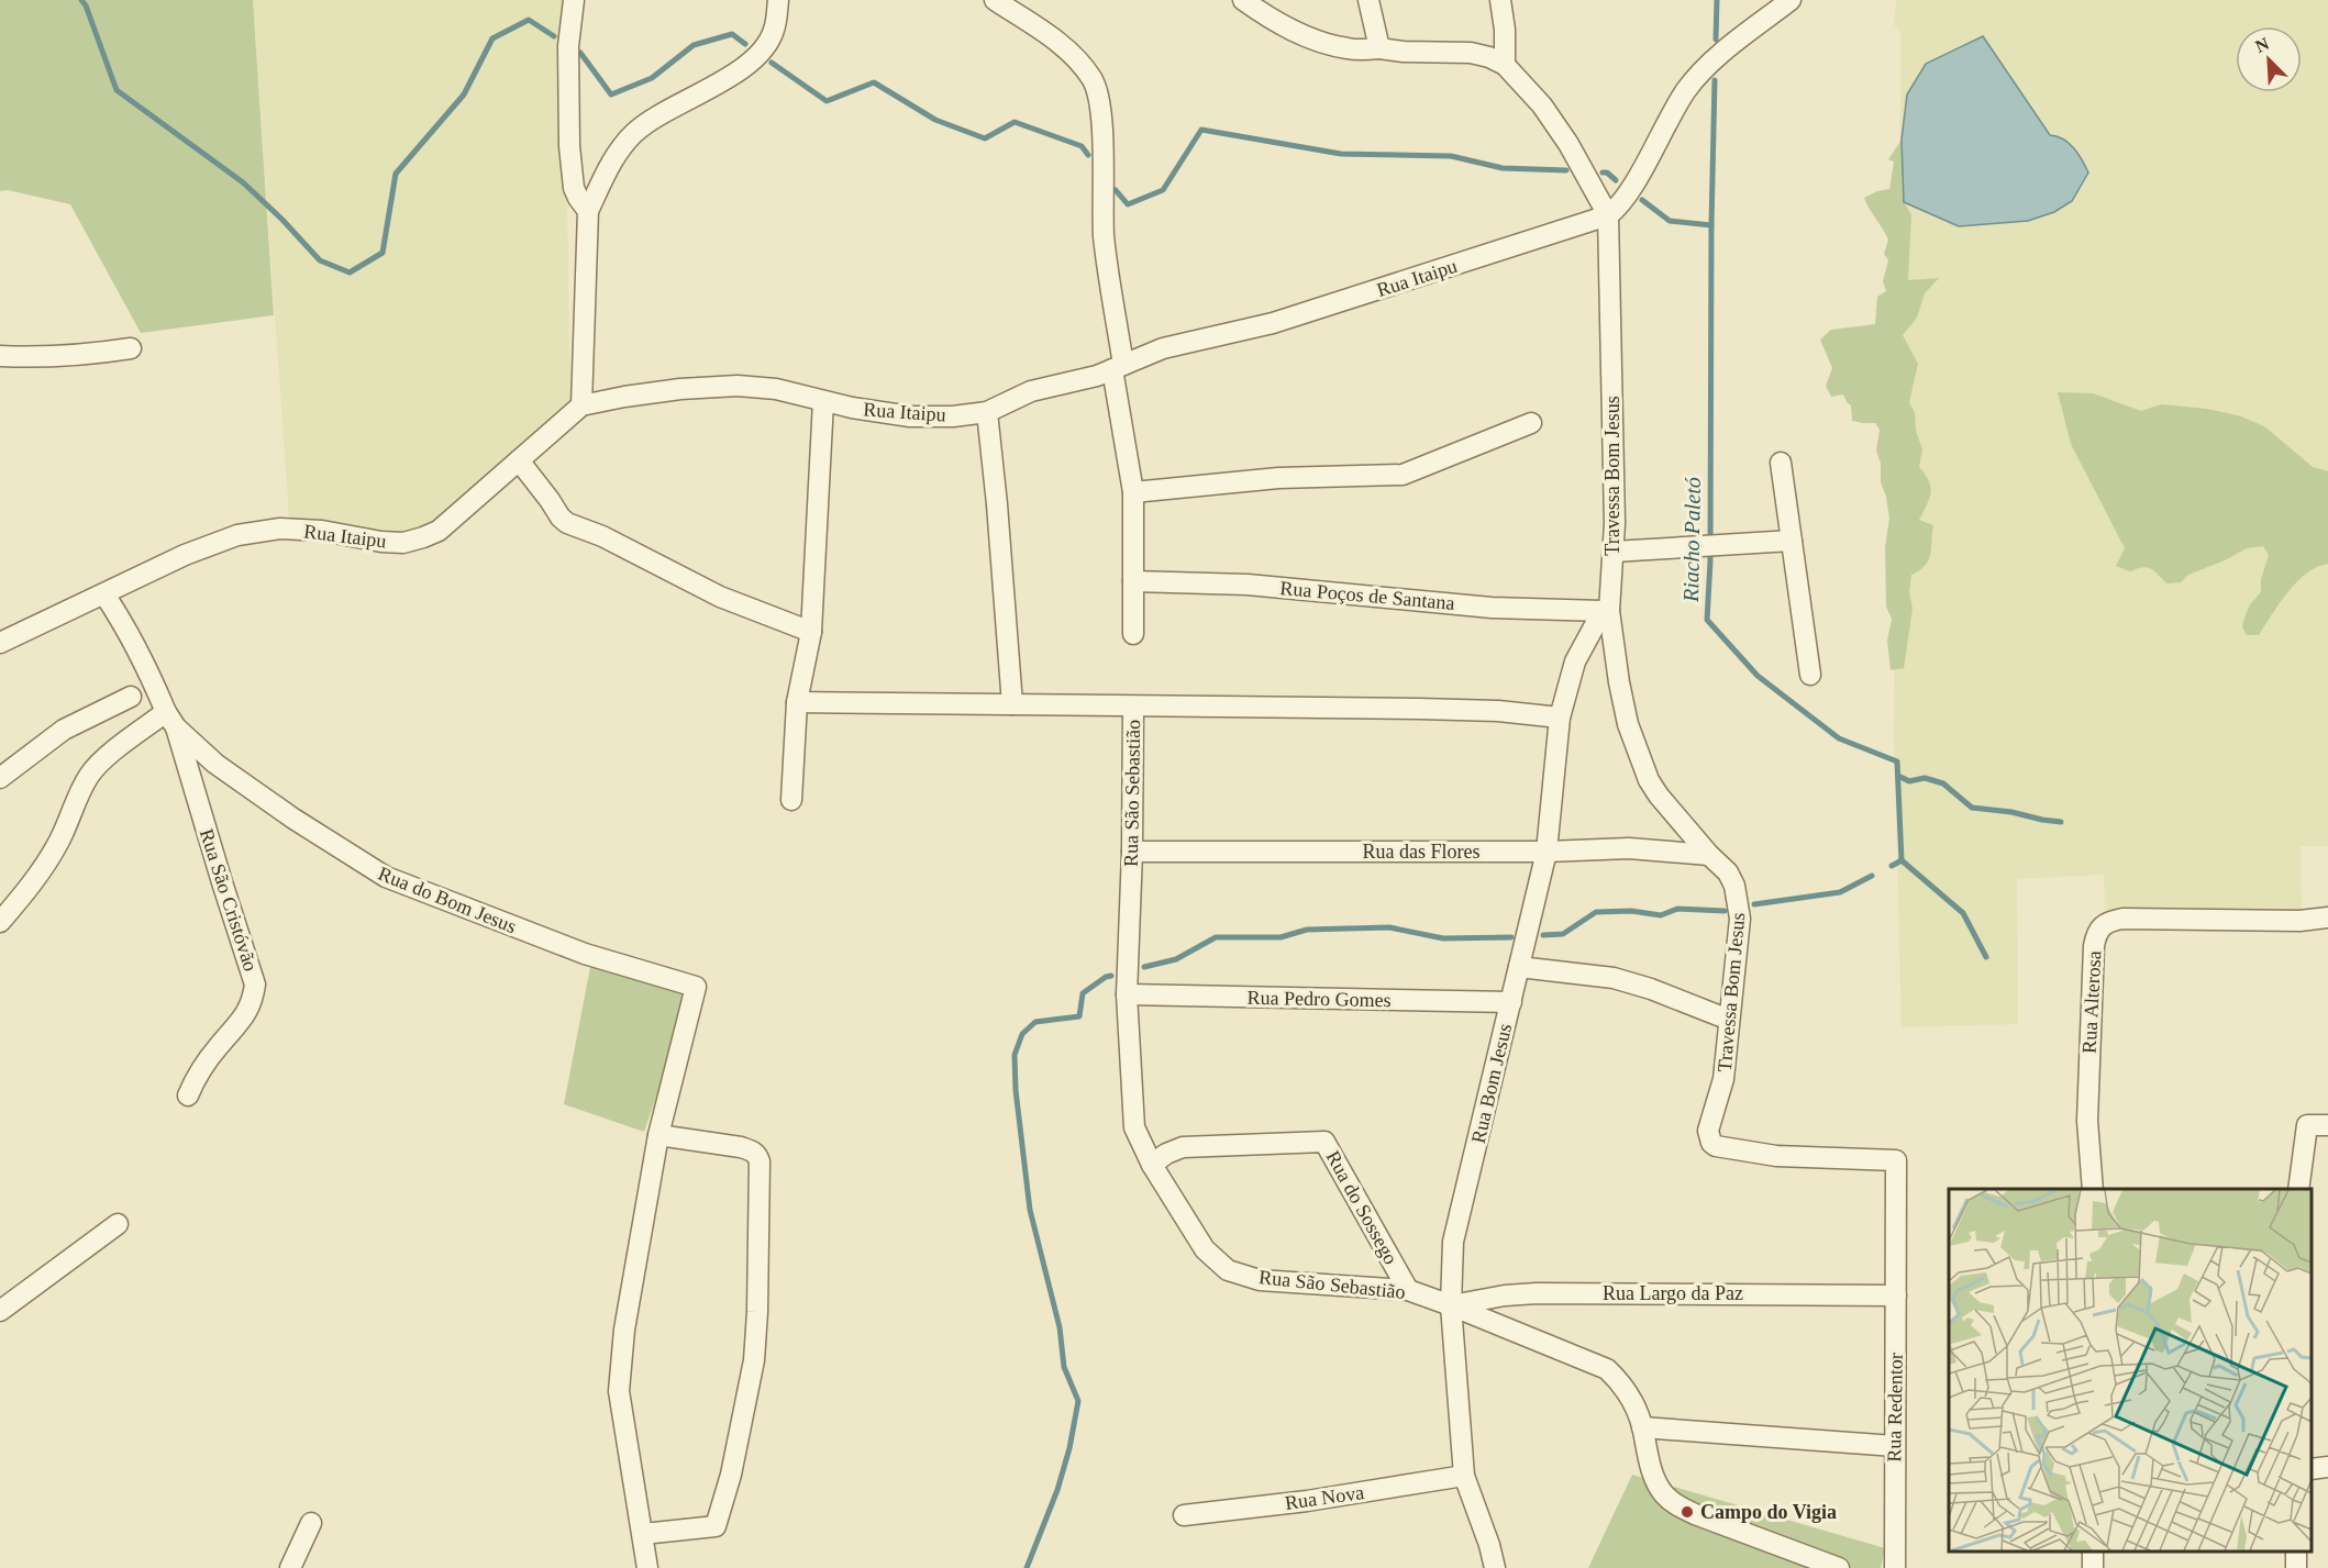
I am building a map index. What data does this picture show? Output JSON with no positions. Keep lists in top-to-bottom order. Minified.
{"streets":{"street":["Rua Itaipu","Travessa Bom Jesus","Rua Poços de Santana","Rua São Sebastião","Rua das Flores","Rua São Cristóvão","Rua do Bom Jesus","Rua Pedro Gomes","Rua Alterosa","Rua Bom Jesus","Rua do Sossego","Rua Largo da Paz","Rua Redentor","Rua Nova"]},"crossings":[["Rua Itaipu","Travessa Bom Jesus"],["Rua Itaipu","Rua São Cristóvão"],["Travessa Bom Jesus","Rua Poços de Santana"],["Travessa Bom Jesus","Rua das Flores"],["Travessa Bom Jesus","Rua Bom Jesus"],["Travessa Bom Jesus","Rua Redentor"],["Rua Poços de Santana","Rua Bom Jesus"],["Rua São Sebastião","Rua das Flores"],["Rua São Sebastião","Rua Pedro Gomes"],["Rua São Sebastião","Rua Bom Jesus"],["Rua São Sebastião","Rua do Sossego"],["Rua São Sebastião","Rua Largo da Paz"],["Rua das Flores","Rua Bom Jesus"],["Rua São Cristóvão","Rua do Bom Jesus"],["Rua Pedro Gomes","Rua Bom Jesus"],["Rua Bom Jesus","Rua Largo da Paz"],["Rua Bom Jesus","Rua Nova"],["Rua Largo da Paz","Rua Redentor"]],"water":["Riacho Paletó"],"places":["Campo do Vigia"],"north":"top left"}
